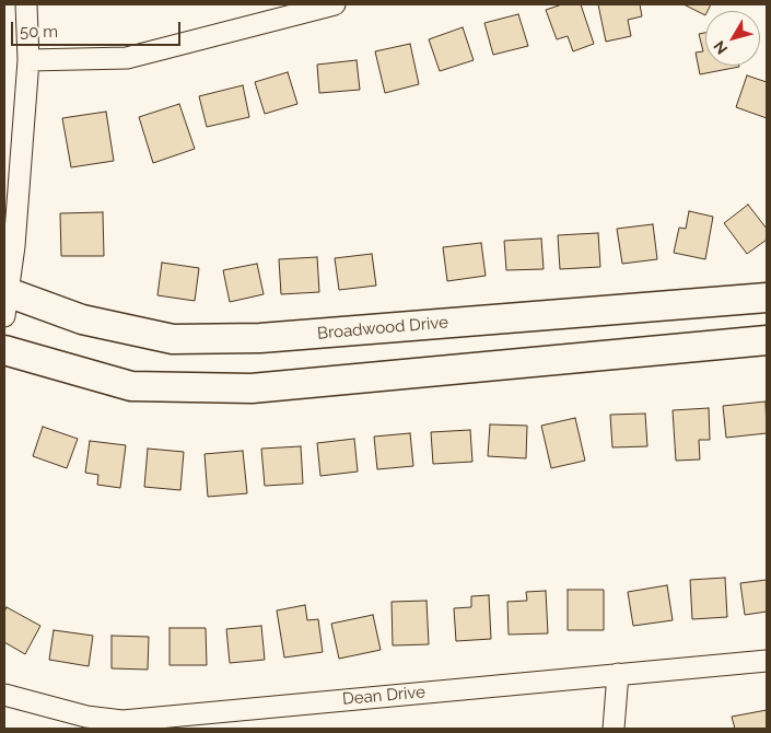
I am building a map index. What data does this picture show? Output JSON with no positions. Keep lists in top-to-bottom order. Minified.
{"streets":{"street":["Broadwood Drive","Dean Drive"]},"scale_bar":"50 m","north":"bottom left"}
